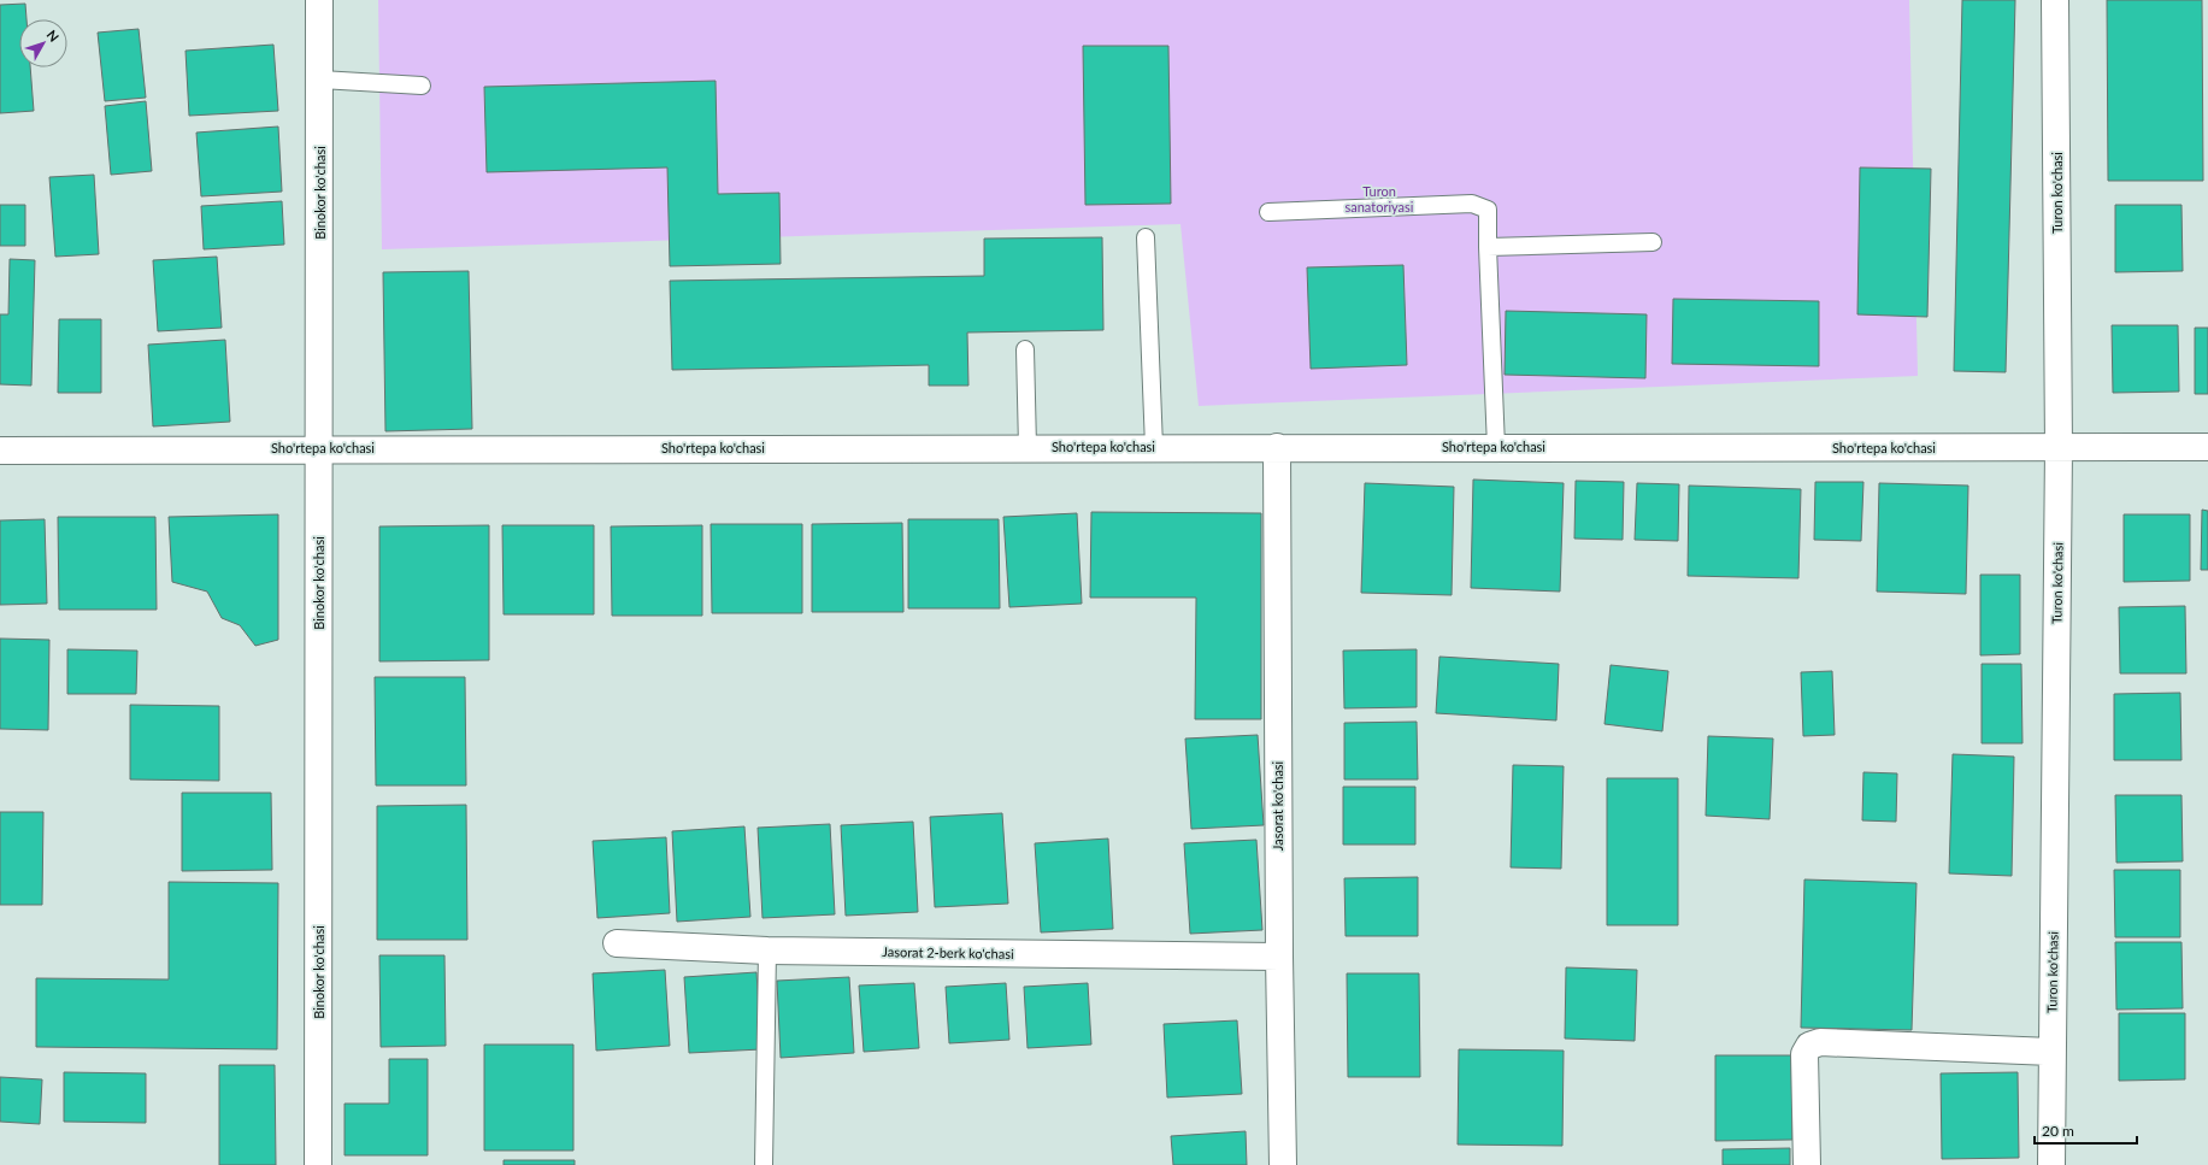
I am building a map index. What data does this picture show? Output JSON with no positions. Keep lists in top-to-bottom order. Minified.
{"streets":{"street":["Binokor ko'chasi","Turon ko'chasi","Sho'rtepa ko'chasi","Jasorat ko'chasi","Jasorat 2-berk ko'chasi"]},"crossings":[["Binokor ko'chasi","Sho'rtepa ko'chasi"],["Turon ko'chasi","Sho'rtepa ko'chasi"],["Sho'rtepa ko'chasi","Jasorat ko'chasi"],["Jasorat ko'chasi","Jasorat 2-berk ko'chasi"]],"parks":["Turon sanatoriyasi"],"scale_bar":"20 m","north":"top right"}
